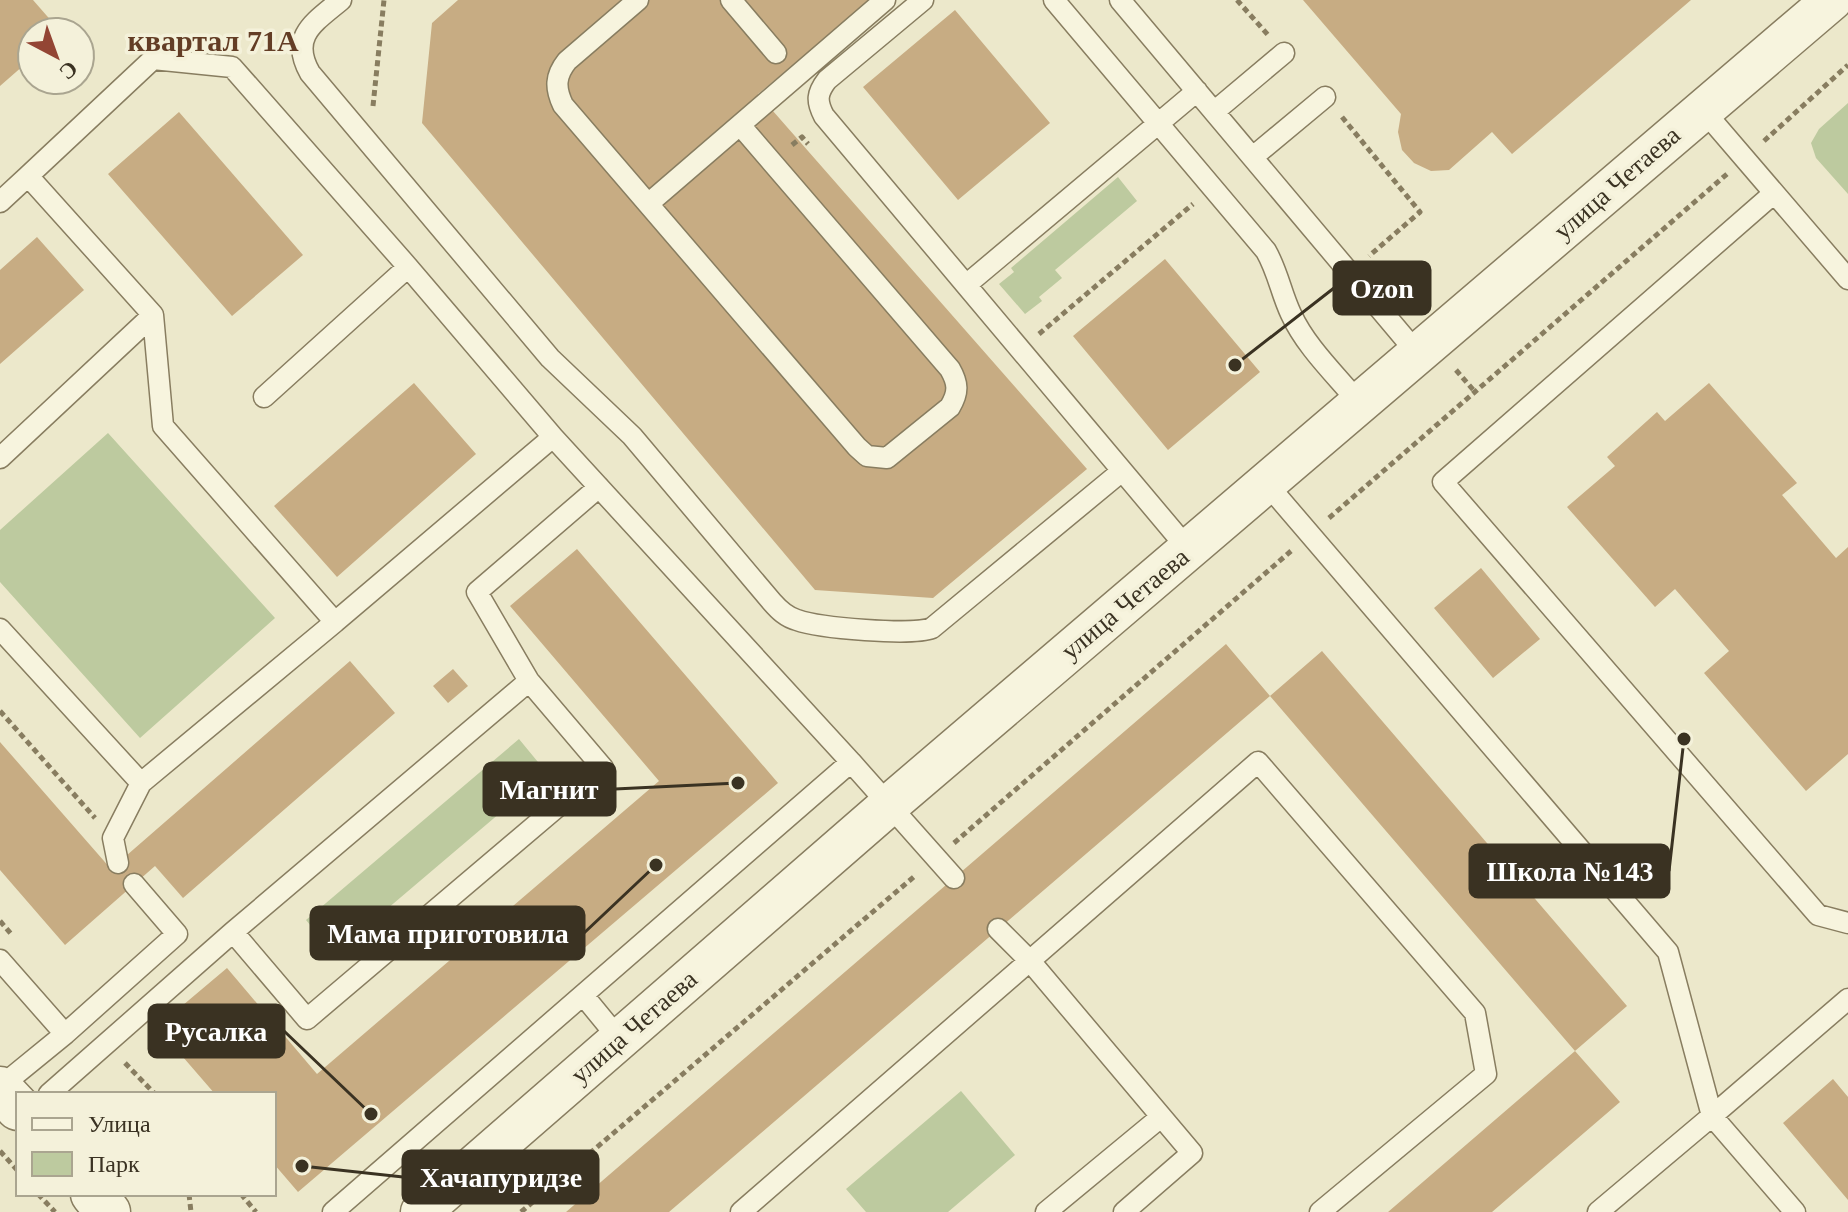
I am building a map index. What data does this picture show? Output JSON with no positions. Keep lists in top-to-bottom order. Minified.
{"streets":{"street":["улица Четаева"]},"districts":["квартал 71А"],"places":["Ozon","Школа №143","Магнит","Мама приготовила","Русалка","Хачапуридзе"],"legend":["Улица","Парк"],"north":"bottom right"}
